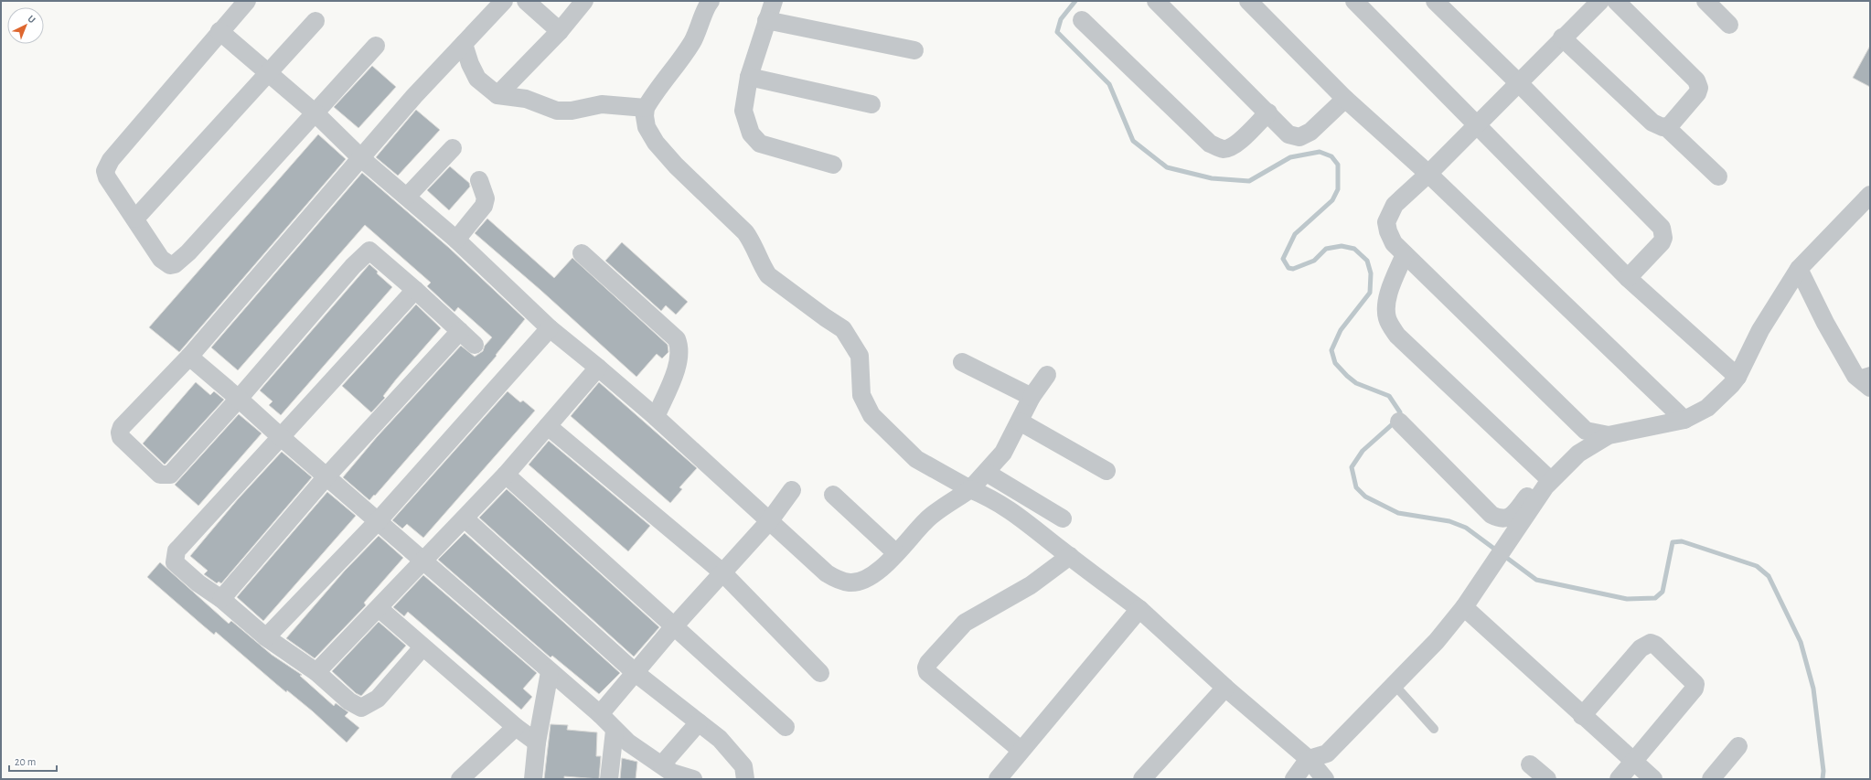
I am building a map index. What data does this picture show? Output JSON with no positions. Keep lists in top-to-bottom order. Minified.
{"scale_bar":"20 m","north":"top right"}
